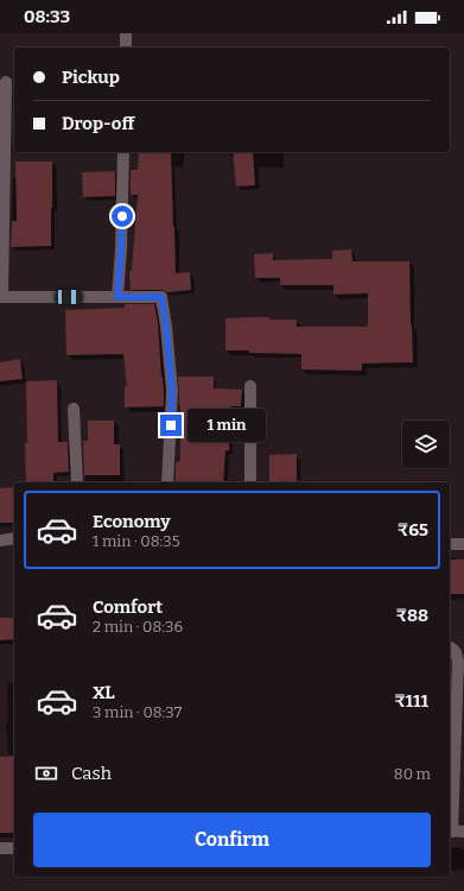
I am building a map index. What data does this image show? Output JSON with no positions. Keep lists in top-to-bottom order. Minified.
{"page":{"status":"08:33","banner":["Pickup","Drop-off"],"bubble":"1 min","list":[{"name":"Economy","note":"1 min · 08:35","value":"₹65"},{"name":"Comfort","note":"2 min · 08:36","value":"₹88"},{"name":"XL","note":"3 min · 08:37","value":"₹111"}],"pay":["Cash","80 m"],"buttons":"Confirm"}}
